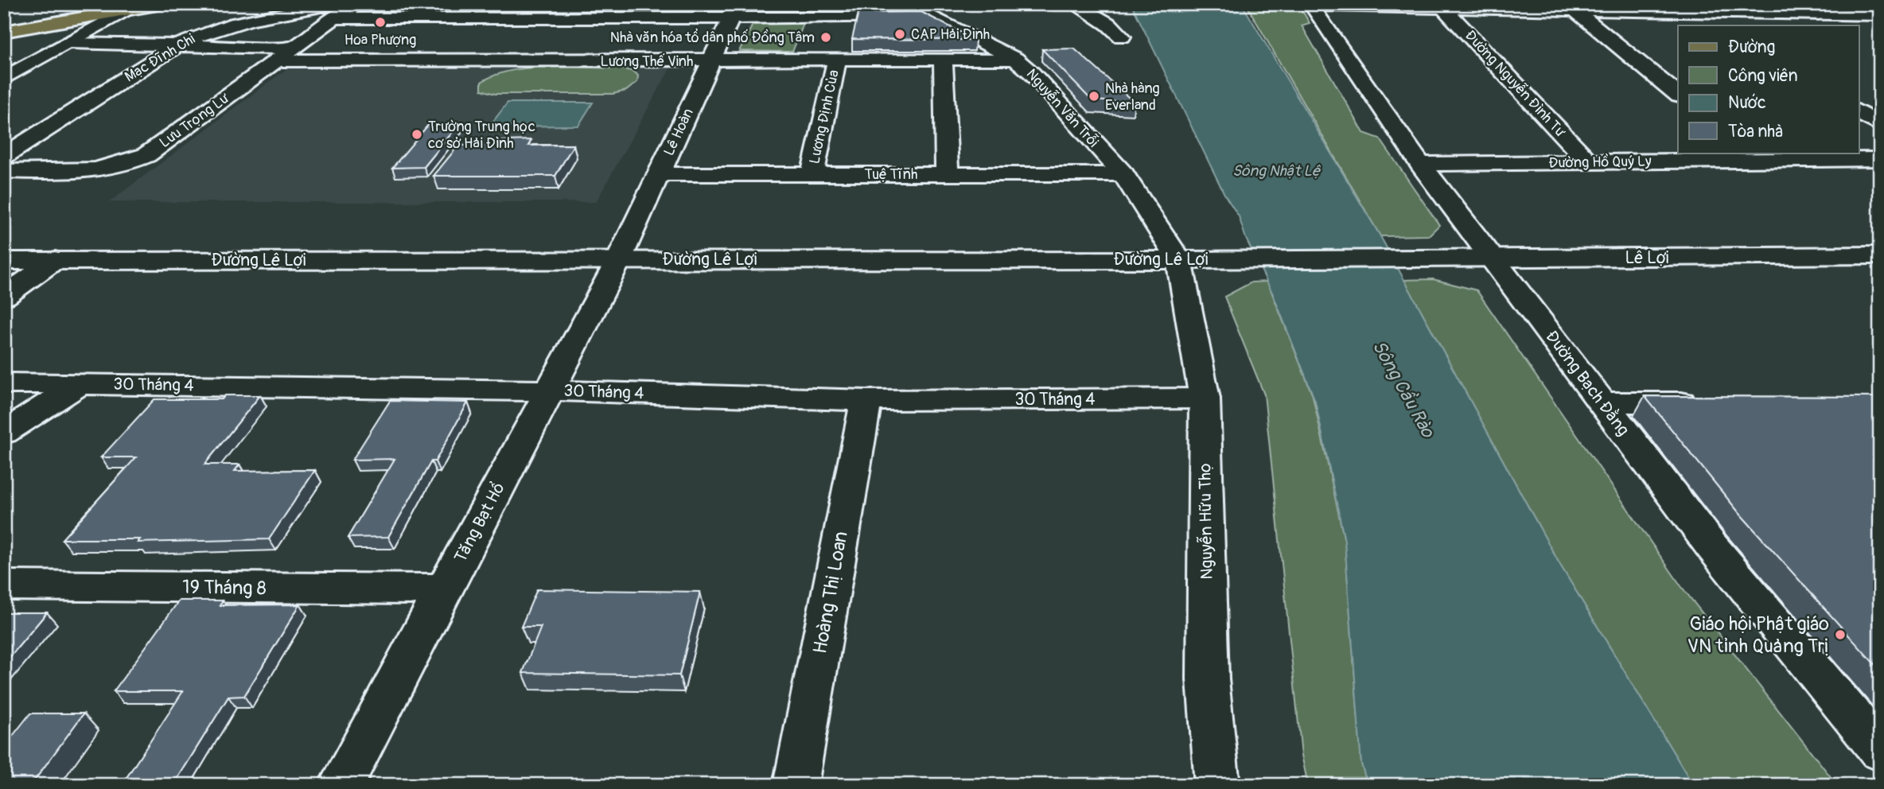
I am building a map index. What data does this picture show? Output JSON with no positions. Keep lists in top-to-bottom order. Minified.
{"streets":{"street":["Mạc Đĩnh Chi","Lương Thế Vinh","Đường Nguyễn Đình Tư","Nguyễn Văn Trỗi","Lương Định Của","Lưu Trọng Lư","Lê Hoàn","Đường Hồ Quý Ly","Tuệ Tĩnh","Lê Lợi","Đường Lê Lợi","Đường Bạch Đằng","30 Tháng 4","Nguyễn Hữu Thọ","Tăng Bạt Hổ","19 Tháng 8","Hoàng Thị Loan"]},"crossings":[["Mạc Đĩnh Chi","Lương Thế Vinh"],["Mạc Đĩnh Chi","Lưu Trọng Lư"],["Lương Thế Vinh","Nguyễn Văn Trỗi"],["Lương Thế Vinh","Lương Định Của"],["Lương Thế Vinh","Lưu Trọng Lư"],["Lương Thế Vinh","Lê Hoàn"],["Đường Nguyễn Đình Tư","Đường Hồ Quý Ly"],["Nguyễn Văn Trỗi","Tuệ Tĩnh"],["Nguyễn Văn Trỗi","Đường Lê Lợi"],["Nguyễn Văn Trỗi","Nguyễn Hữu Thọ"],["Lương Định Của","Tuệ Tĩnh"],["Lê Hoàn","Tuệ Tĩnh"],["Lê Hoàn","Đường Lê Lợi"],["Lê Hoàn","Tăng Bạt Hổ"],["Đường Hồ Quý Ly","Đường Bạch Đằng"],["Lê Lợi","Đường Lê Lợi"],["Lê Lợi","Đường Bạch Đằng"],["Đường Lê Lợi","Nguyễn Hữu Thọ"],["Đường Lê Lợi","Tăng Bạt Hổ"],["30 Tháng 4","Nguyễn Hữu Thọ"],["30 Tháng 4","Tăng Bạt Hổ"],["30 Tháng 4","Hoàng Thị Loan"],["Tăng Bạt Hổ","19 Tháng 8"]],"water":["Sông Nhật Lệ","Sông Cầu Rào"],"places":["Hoa Phượng","CAP Hải Đình","Nhà văn hóa tổ dân phố Đồng Tâm","Nhà hàng Everland","Trường Trung học cơ sở Hải Đình","Giáo hội Phật giáo VN tỉnh Quảng Trị"],"legend":["Đường","Công viên","Nước","Tòa nhà"]}
